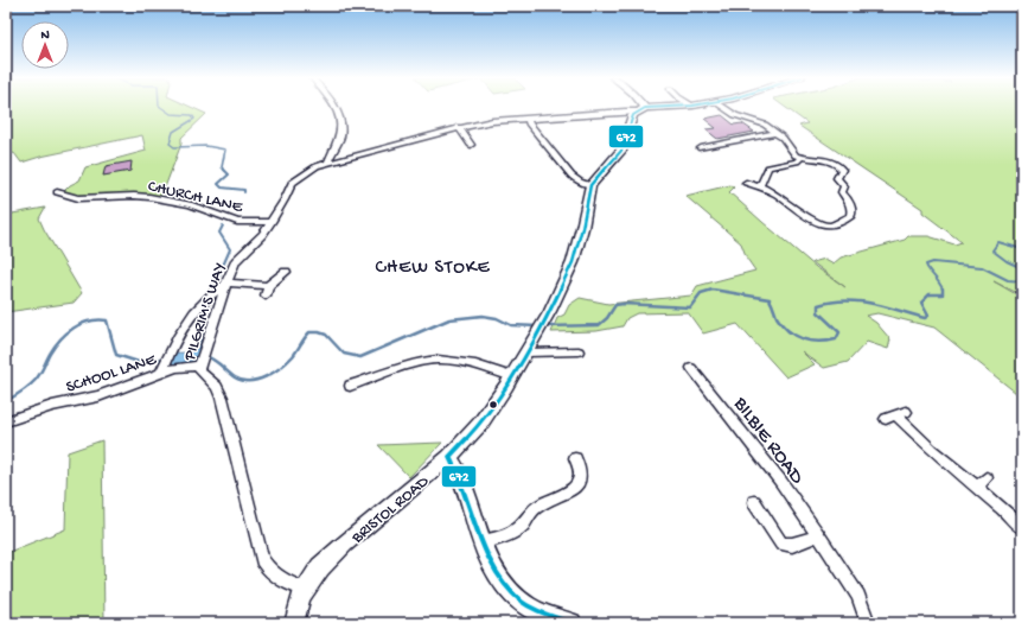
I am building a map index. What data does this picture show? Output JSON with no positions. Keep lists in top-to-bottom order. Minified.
{"streets":{"main road":["BRISTOL ROAD"],"street":["CHURCH LANE","PILGRIM'S WAY","SCHOOL LANE","BILBIE ROAD"]},"crossings":[["CHURCH LANE","PILGRIM'S WAY"],["PILGRIM'S WAY","SCHOOL LANE"],["PILGRIM'S WAY","BRISTOL ROAD"]],"districts":["CHEW STOKE"],"lines":["transit line 672"],"north":"top"}
